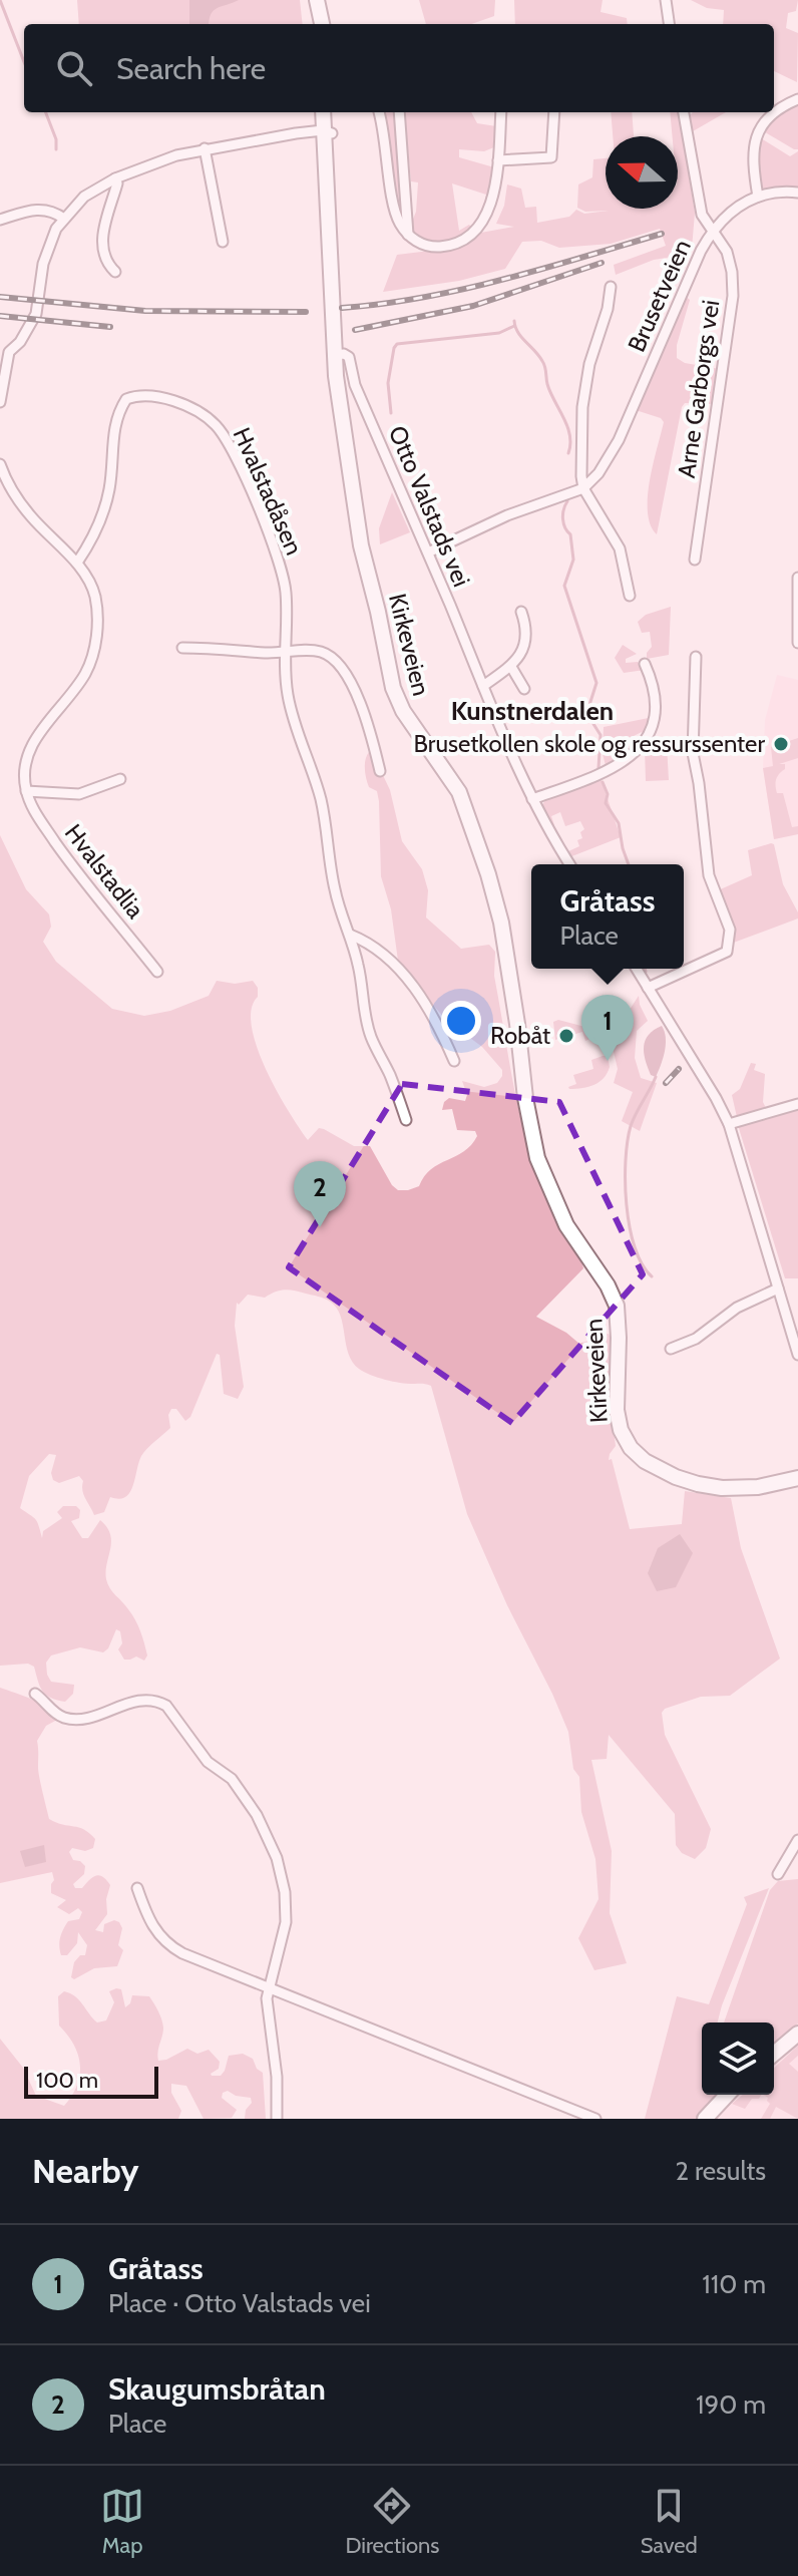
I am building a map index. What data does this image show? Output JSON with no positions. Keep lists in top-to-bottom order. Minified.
{"streets":{"main road":["Kirkeveien"],"street":["Brusetveien","Arne Garborgs vei","Hvalstadåsen","Otto Valstads vei","Hvalstadlia"]},"crossings":[["Brusetveien","Arne Garborgs vei"],["Otto Valstads vei","Kirkeveien"]],"districts":["Kunstnerdalen"],"places":["Brusetkollen skole og ressurssenter","Robåt"],"scale_bar":"100 m","north":"left","page":{"search":"Search here","popup":["Gråtass","Place"],"pins":["1","2"],"scale":"100 m","heading":["Nearby","2 results"],"list":[{"mark":"1","name":"Gråtass","note":"Place · Otto Valstads vei","value":"110 m"},{"mark":"2","name":"Skaugumsbråtan","note":"Place","value":"190 m"}],"nav":["Map","Directions","Saved"]}}
